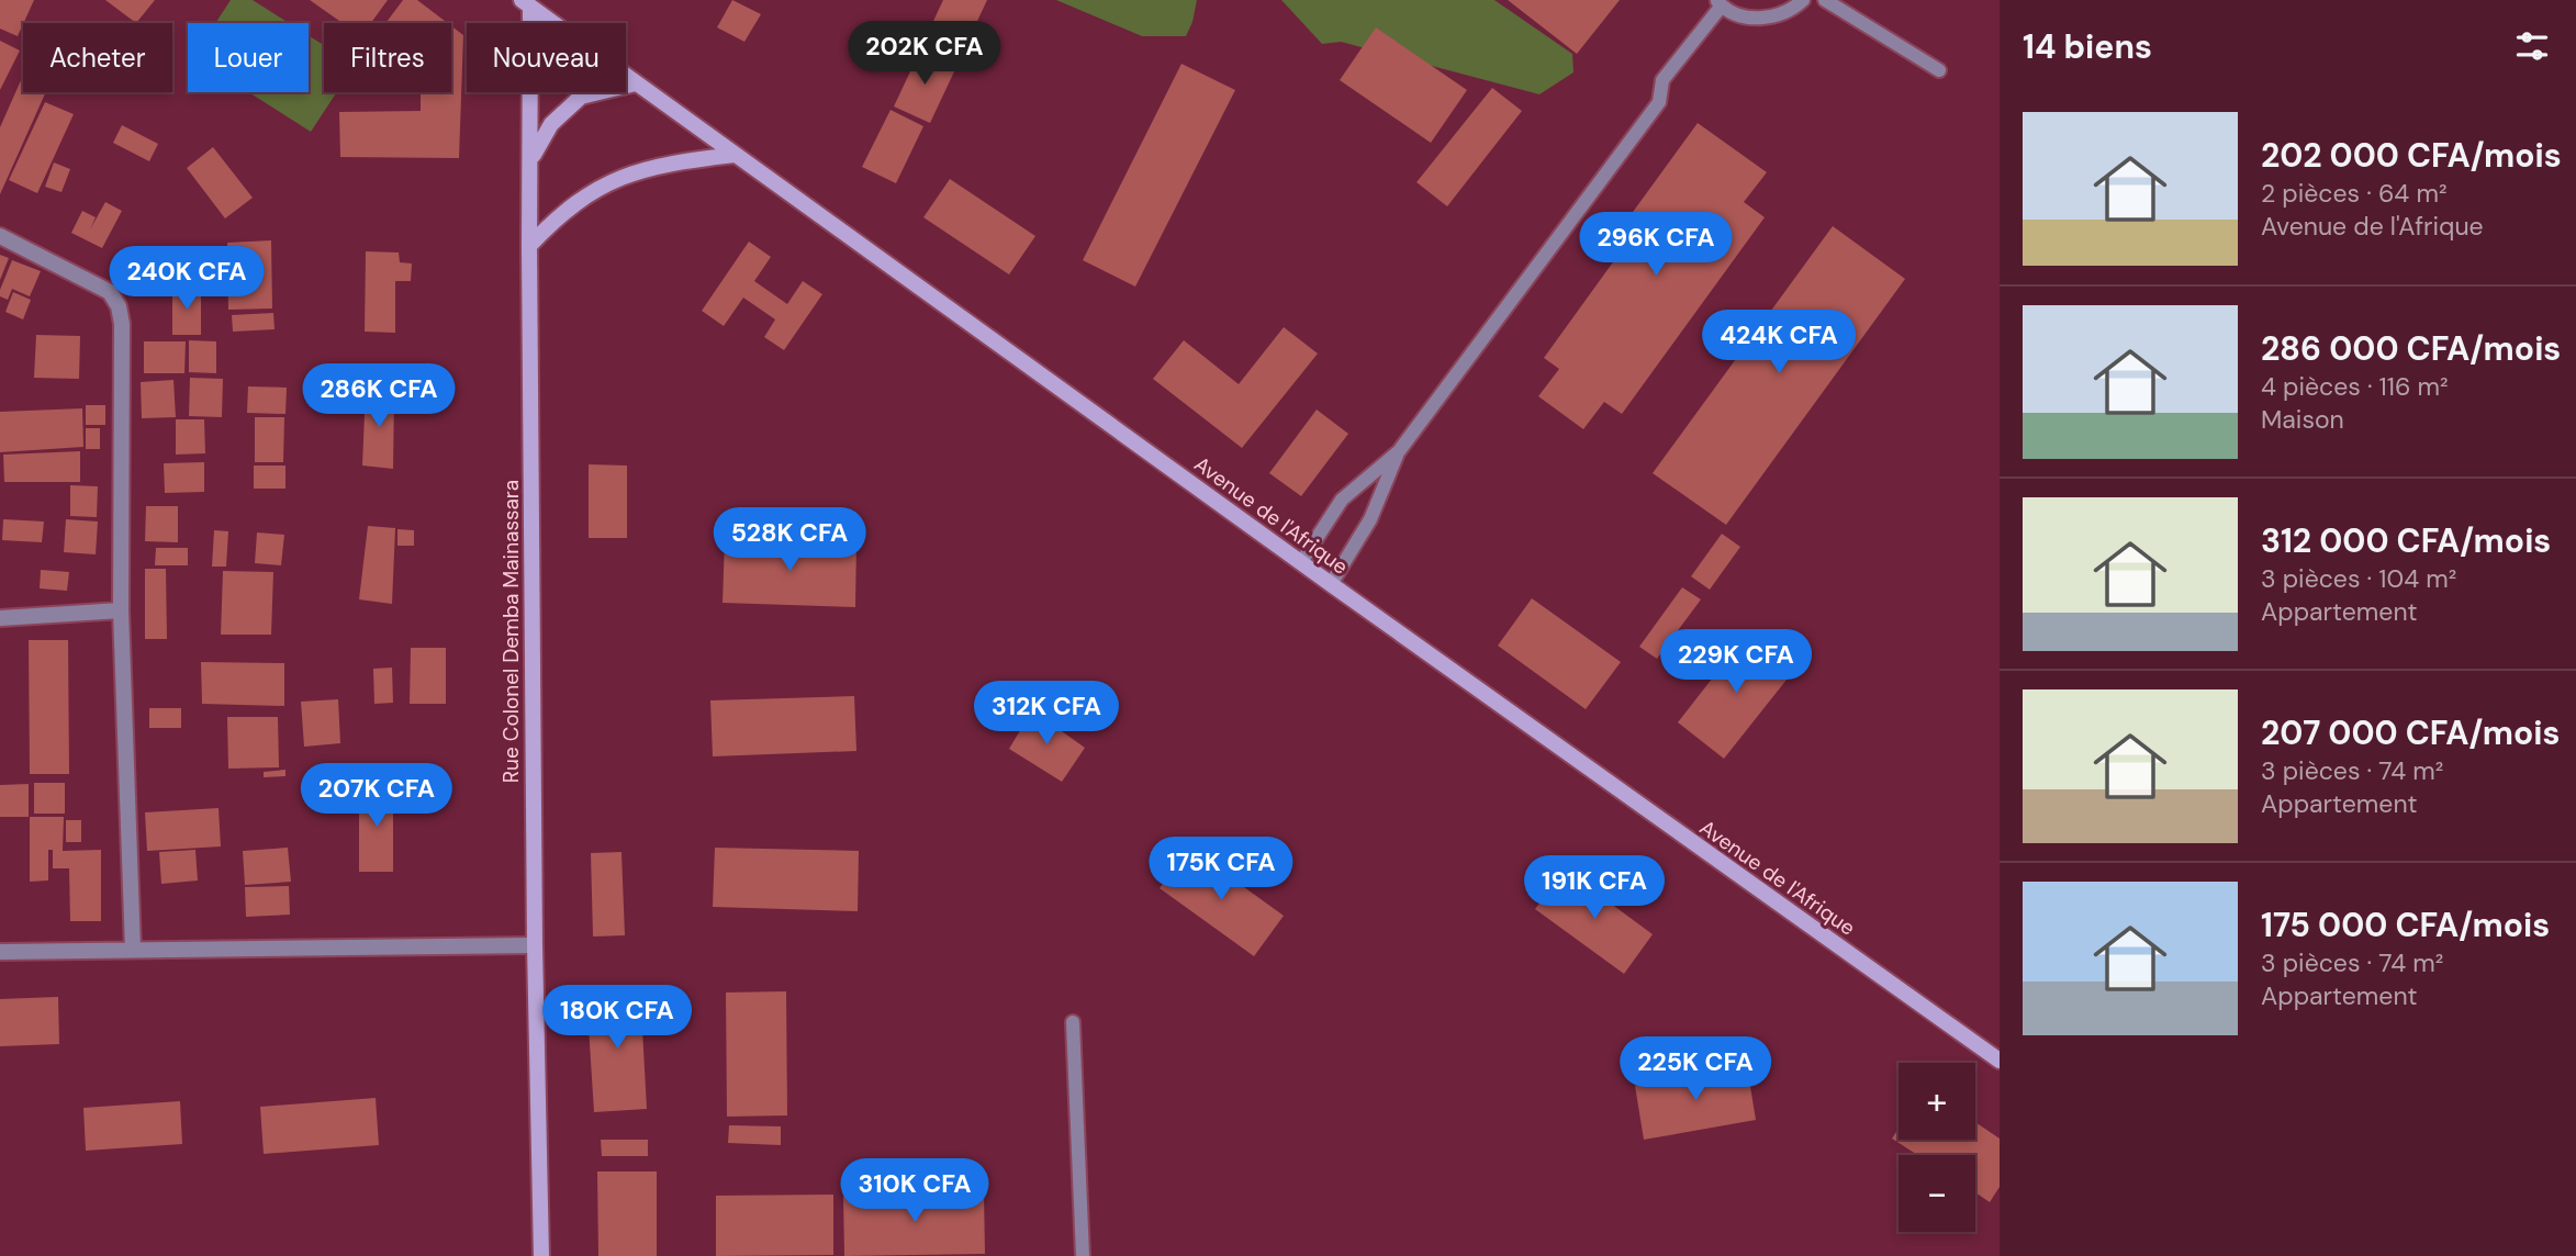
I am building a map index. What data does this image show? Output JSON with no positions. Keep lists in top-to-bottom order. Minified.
{"streets":{"main road":["Avenue de l'Afrique","Rue Colonel Demba Mainassara"]},"crossings":[["Avenue de l'Afrique","Rue Colonel Demba Mainassara"]],"page":{"heading":"14 biens","price":["202K CFA","296K CFA","240K CFA","424K CFA","286K CFA","528K CFA","229K CFA","312K CFA","207K CFA","175K CFA","191K CFA","180K CFA","225K CFA","310K CFA"],"chip":["Acheter","Louer","Filtres","Nouveau"],"list":[{"name":"202 000 CFA/mois","note":"2 pièces · 64 m² · Avenue de l'Afrique"},{"name":"286 000 CFA/mois","note":"4 pièces · 116 m² · Maison"},{"name":"312 000 CFA/mois","note":"3 pièces · 104 m² · Appartement"},{"name":"207 000 CFA/mois","note":"3 pièces · 74 m² · Appartement"},{"name":"175 000 CFA/mois","note":"3 pièces · 74 m² · Appartement"}],"map_buttons":["+","−"]}}
